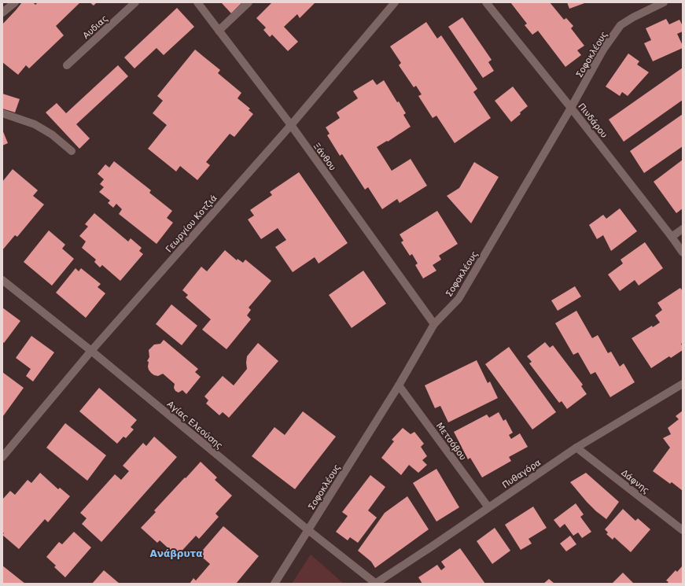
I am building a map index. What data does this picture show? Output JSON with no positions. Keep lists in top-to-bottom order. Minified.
{"streets":{"street":["Αυδιας","Σοφοκλέους","Πινδάρου","Ξάνθου","Γεωργίου Κοτζιά","Αγίας Ελεούσης","Μετσόβου","Πυθαγόρα","Δάφνης"]},"crossings":[["Σοφοκλέους","Πινδάρου"],["Σοφοκλέους","Ξάνθου"],["Σοφοκλέους","Αγίας Ελεούσης"],["Σοφοκλέους","Μετσόβου"],["Ξάνθου","Γεωργίου Κοτζιά"],["Γεωργίου Κοτζιά","Αγίας Ελεούσης"],["Αγίας Ελεούσης","Πυθαγόρα"],["Μετσόβου","Πυθαγόρα"],["Πυθαγόρα","Δάφνης"]],"districts":["Ανάβρυτα"]}
